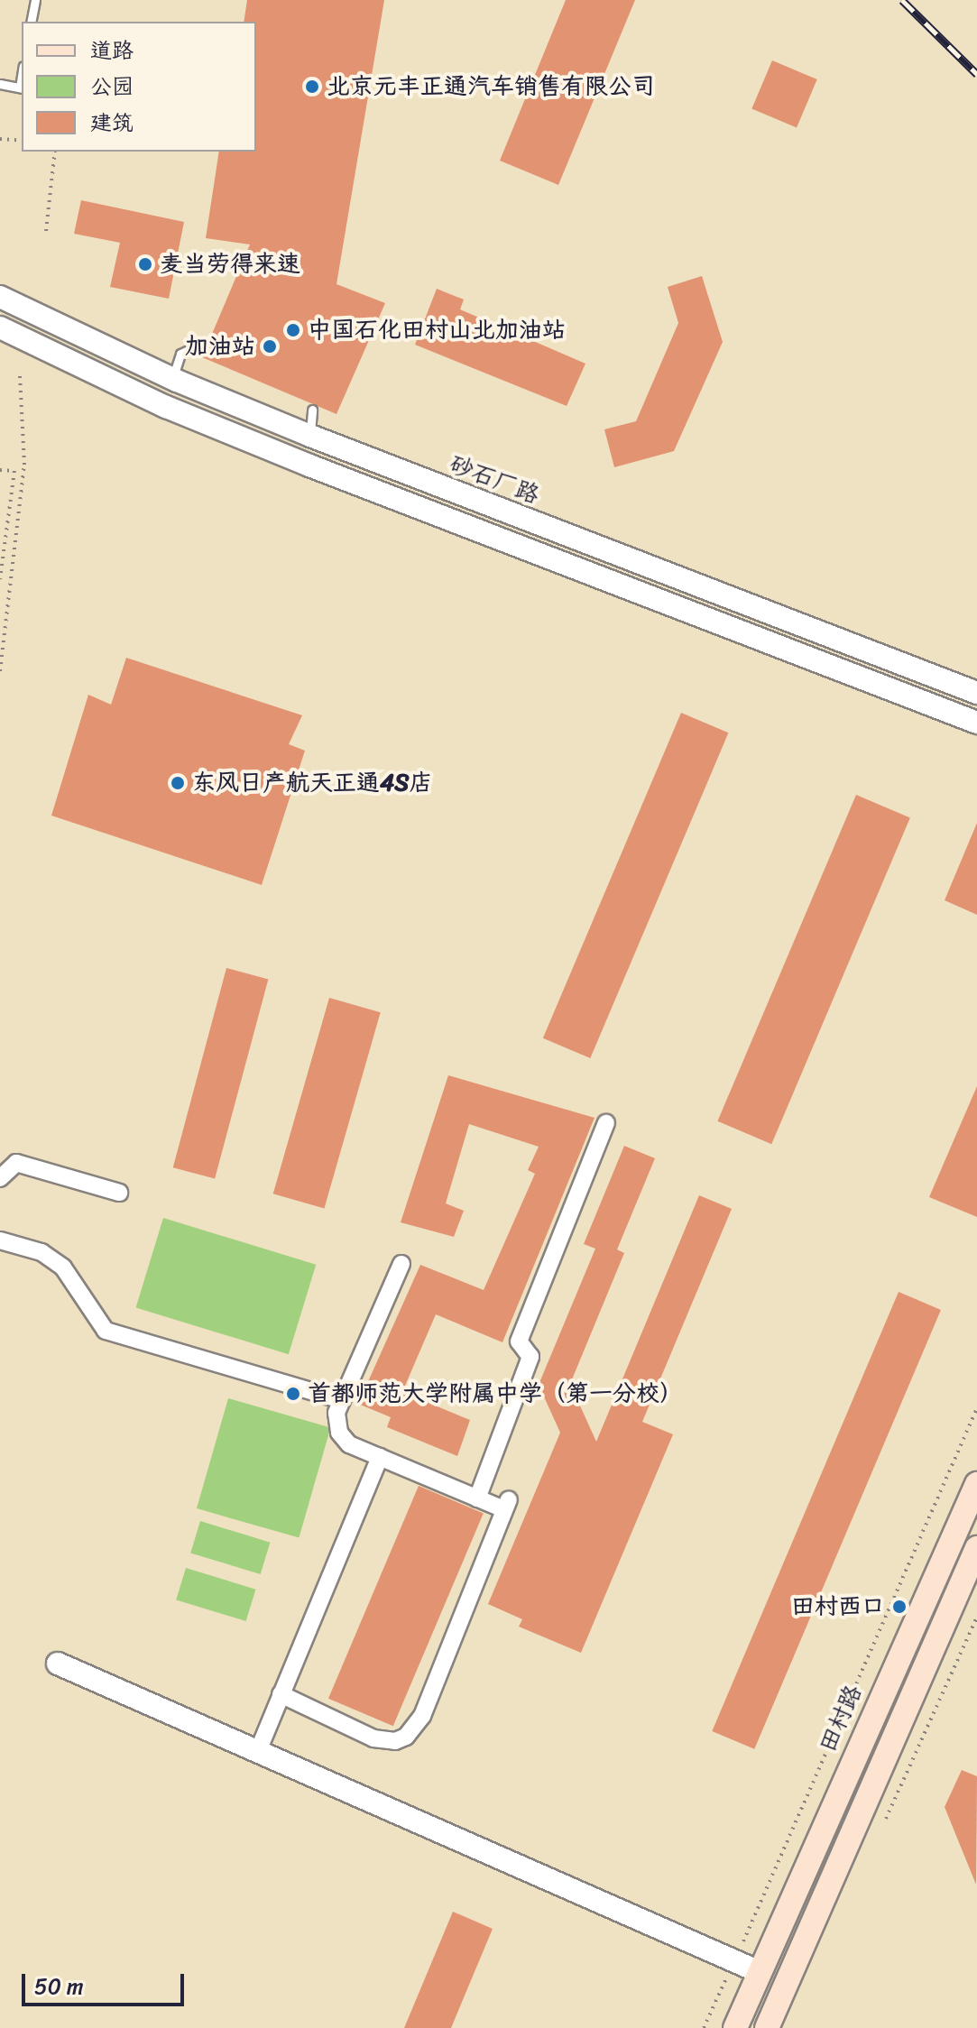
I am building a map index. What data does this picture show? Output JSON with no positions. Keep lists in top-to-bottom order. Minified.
{"streets":{"main road":["田村路"],"street":["砂石厂路"]},"places":["北京元丰正通汽车销售有限公司","麦当劳得来速","中国石化田村山北加油站","加油站","东风日产航天正通4S店","首都师范大学附属中学（第一分校）","田村西口"],"legend":["道路","公园","建筑"],"scale_bar":"50 m"}
